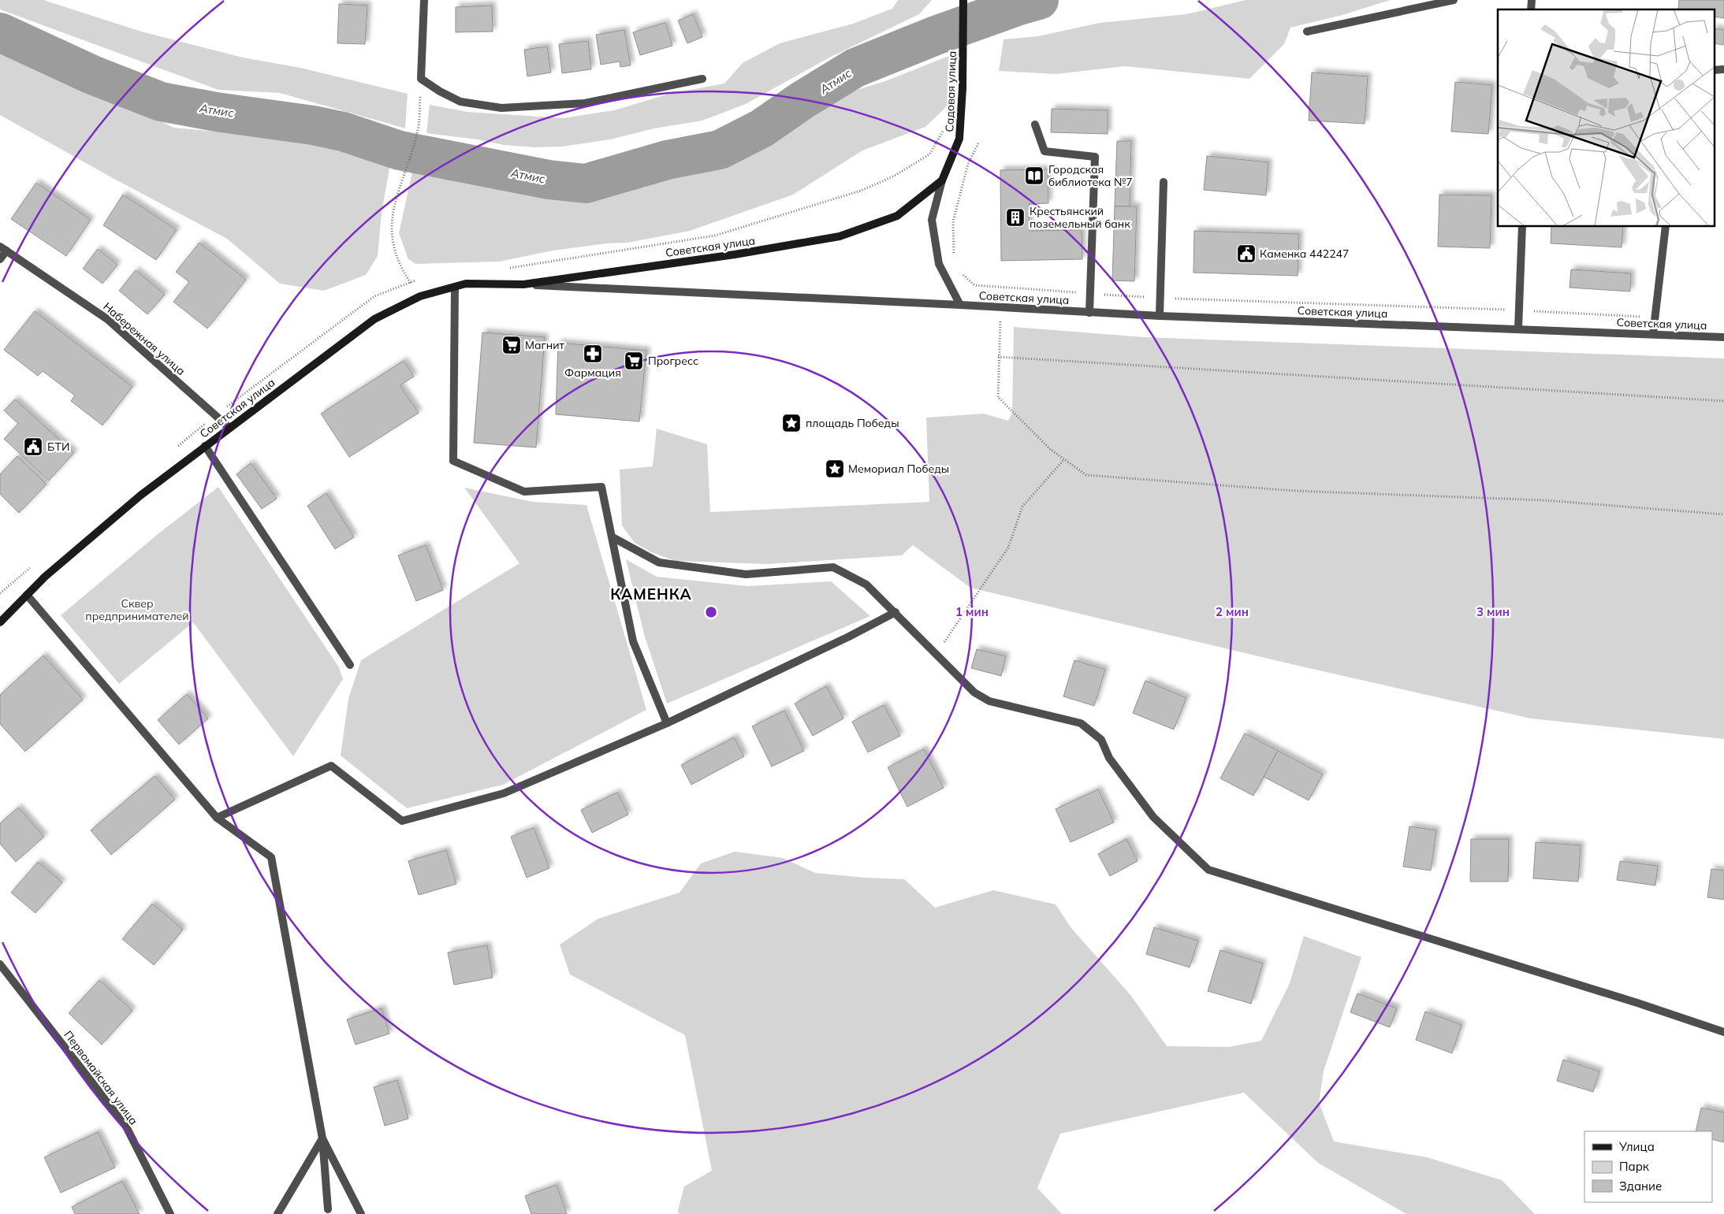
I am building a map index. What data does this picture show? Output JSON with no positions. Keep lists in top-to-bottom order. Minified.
{"streets":{"main road":["Садовая улица","Советская улица"],"street":["Набережная улица","Первомайская улица"]},"crossings":[["Садовая улица","Советская улица"],["Советская улица","Набережная улица"]],"districts":["КАМЕНКА"],"water":["Атмис"],"parks":["Сквер предпринимателей"],"places":{"library":["Городская библиотека №7"],"building":["Крестьянский поземельный банк"],"public building":["Каменка 442247","БТИ"],"supermarket":["Магнит","Прогресс"],"pharmacy":["Фармация"],"place":["площадь Победы","Мемориал Победы"]},"legend":["Улица","Парк","Здание"],"rings":["1 мин","2 мин","3 мин"]}
